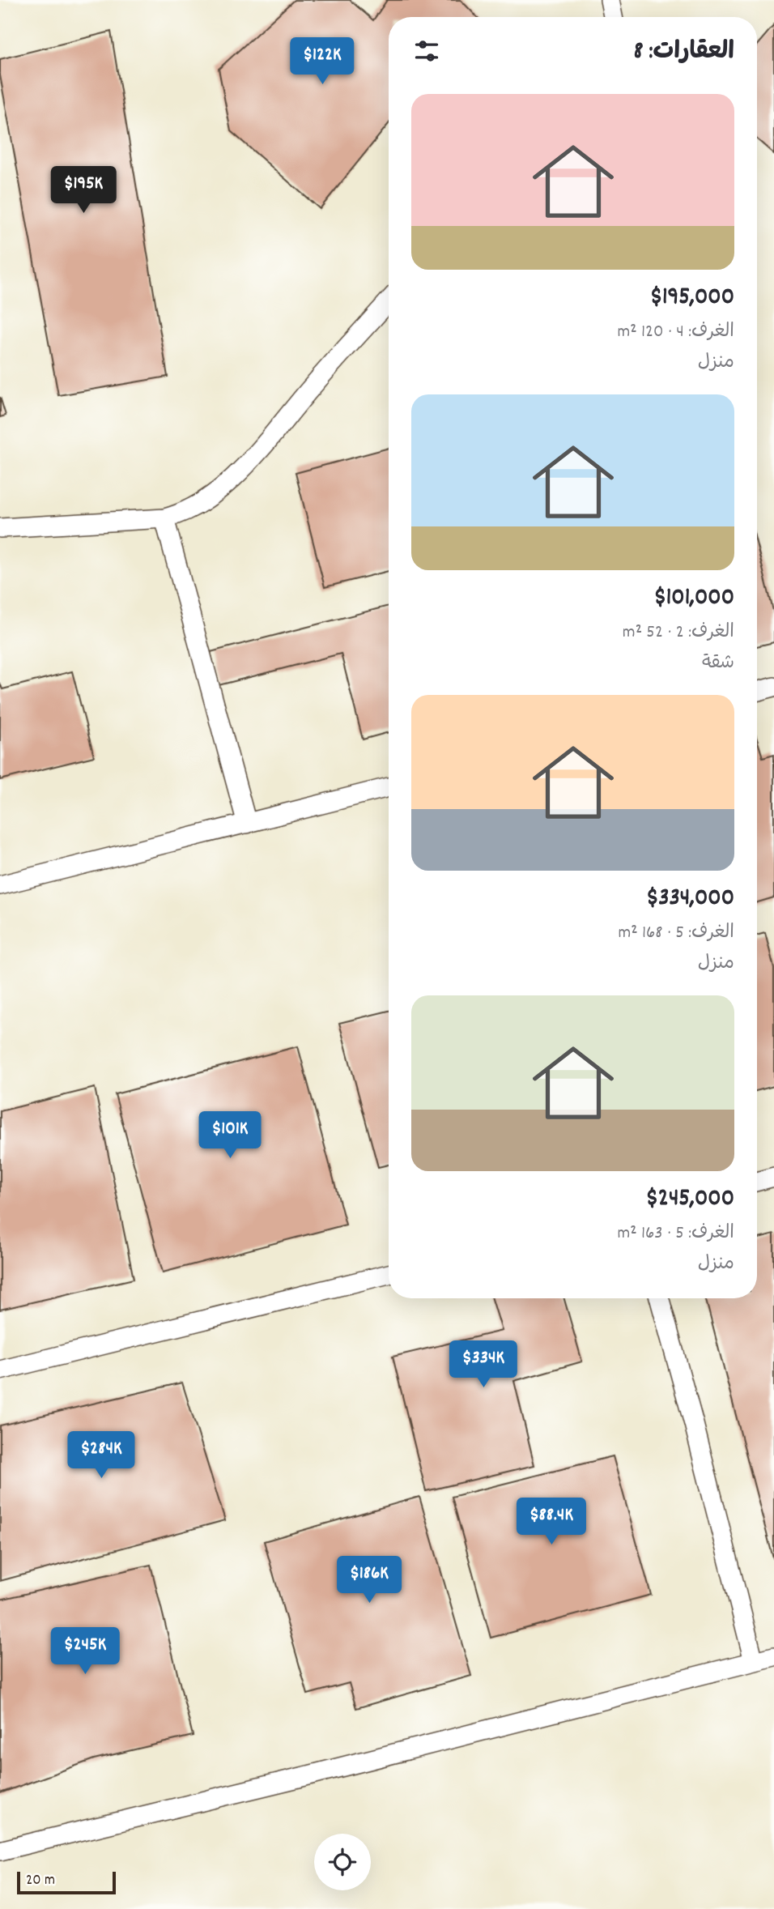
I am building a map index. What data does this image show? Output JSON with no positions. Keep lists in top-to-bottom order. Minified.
{"scale_bar":"20 m","page":{"heading":"العقارات: 8","price":["$122K","$195K","$101K","$334K","$284K","$88.4K","$186K","$245K"],"list":[{"name":"$195,000","note":"الغرف: 4 · 120 m² · منزل"},{"name":"$101,000","note":"الغرف: 2 · 52 m² · شقة"},{"name":"$334,000","note":"الغرف: 5 · 168 m² · منزل"},{"name":"$245,000","note":"الغرف: 5 · 163 m² · منزل"}],"scale":"20 m"}}
